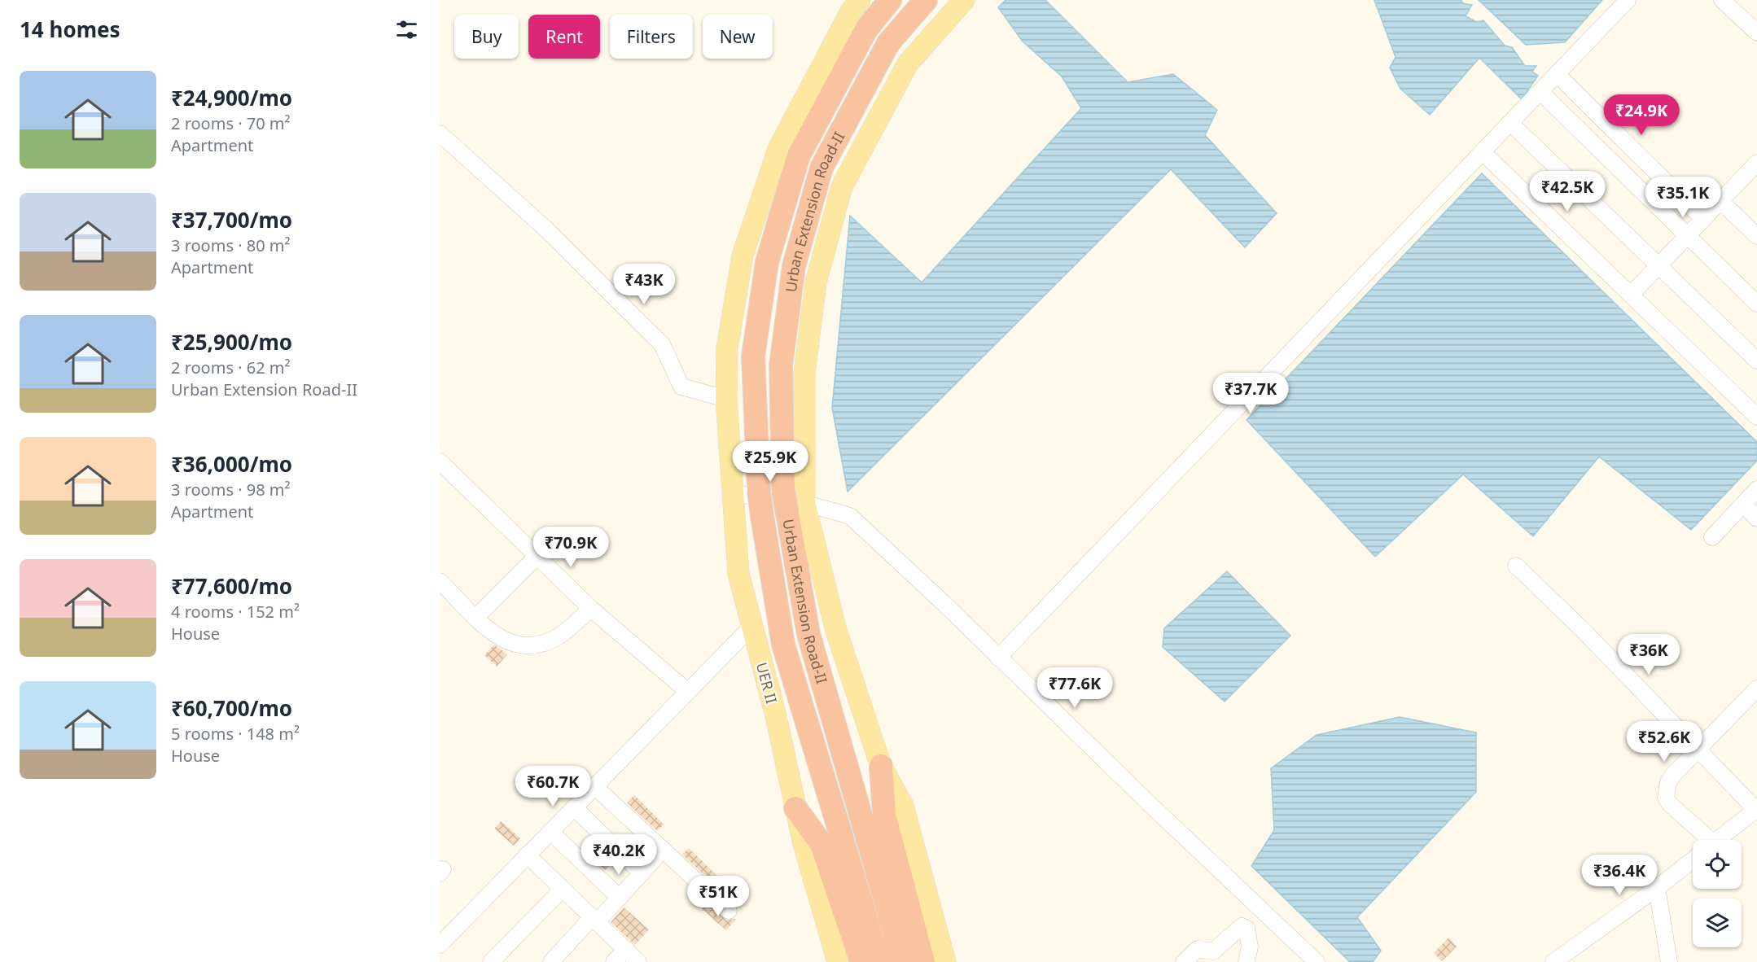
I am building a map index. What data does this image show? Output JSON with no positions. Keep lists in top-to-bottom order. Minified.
{"streets":{"highway":["Urban Extension Road-II"],"main road":["UER II"]},"page":{"heading":"14 homes","chip":["Buy","Rent","Filters","New"],"list":[{"name":"₹24,900/mo","note":"2 rooms · 70 m² · Apartment"},{"name":"₹37,700/mo","note":"3 rooms · 80 m² · Apartment"},{"name":"₹25,900/mo","note":"2 rooms · 62 m² · Urban Extension Road-II"},{"name":"₹36,000/mo","note":"3 rooms · 98 m² · Apartment"},{"name":"₹77,600/mo","note":"4 rooms · 152 m² · House"},{"name":"₹60,700/mo","note":"5 rooms · 148 m² · House"}],"price":["₹24.9K","₹42.5K","₹35.1K","₹43K","₹37.7K","₹25.9K","₹70.9K","₹36K","₹77.6K","₹52.6K","₹60.7K","₹40.2K","₹36.4K","₹51K"]}}
